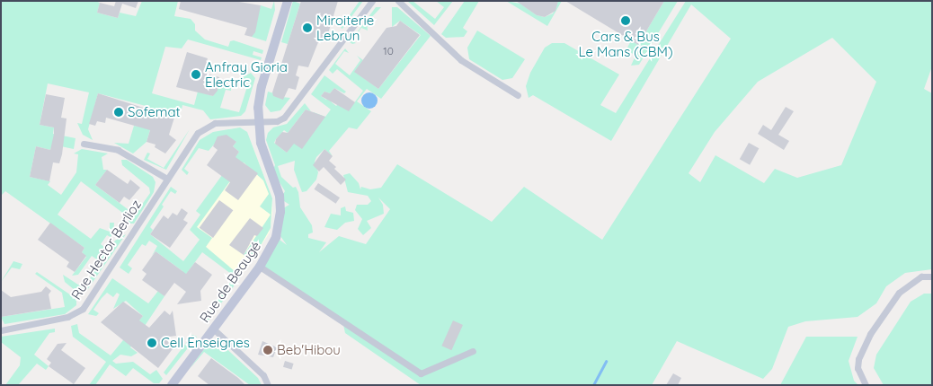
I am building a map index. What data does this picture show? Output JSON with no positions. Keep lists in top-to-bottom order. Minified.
{"streets":{"street":["Rue Hector Berlioz","Rue de Beaugé"]},"crossings":[["Rue Hector Berlioz","Rue de Beaugé"]],"places":["Cars & Bus Le Mans (CBM)","Miroiterie Lebrun","Anfray Gioria Electric","Sofemat","Cell Enseignes","Beb'Hibou"],"house_numbers":["10"]}
